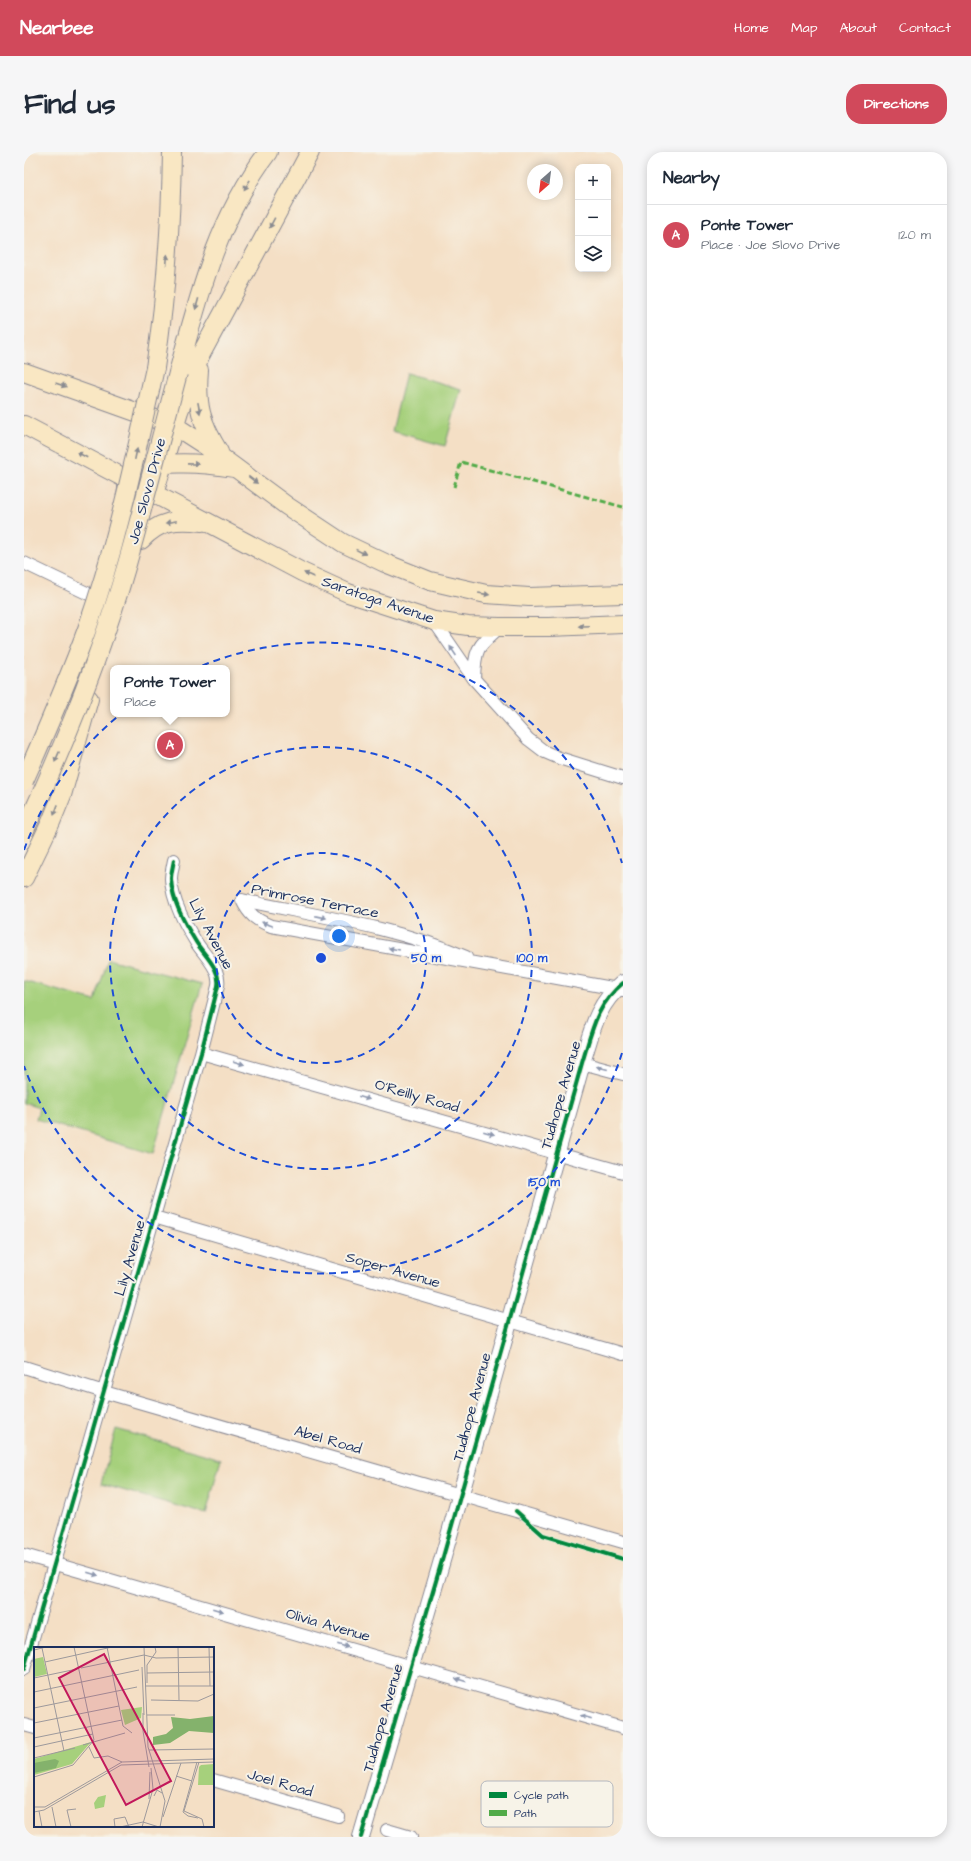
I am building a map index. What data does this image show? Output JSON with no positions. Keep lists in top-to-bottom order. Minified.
{"streets":{"main road":["Joe Slovo Drive","Saratoga Avenue"],"street":["Primrose Terrace","Lily Avenue","Tudhope Avenue","O'Reilly Road","Soper Avenue","Abel Road","Olivia Avenue","Joel Road"]},"crossings":[["Primrose Terrace","Tudhope Avenue"],["Lily Avenue","O'Reilly Road"],["Lily Avenue","Soper Avenue"],["Lily Avenue","Abel Road"],["Lily Avenue","Olivia Avenue"],["Tudhope Avenue","O'Reilly Road"],["Tudhope Avenue","Soper Avenue"],["Tudhope Avenue","Abel Road"],["Tudhope Avenue","Olivia Avenue"]],"one_way":["O'Reilly Road"],"legend":["Cycle path","Path"],"north":"bottom left","page":{"header":"Nearbee","nav":["Home","Map","About","Contact"],"buttons":"Directions","title":"Find us","heading":"Nearby","map_buttons":["+","−"],"list":[{"mark":"A","name":"Ponte Tower","note":"Place · Joe Slovo Drive","value":"120 m"}],"popup":["Ponte Tower","Place"],"pins":"A"},"rings":["50 m","100 m","150 m"]}
